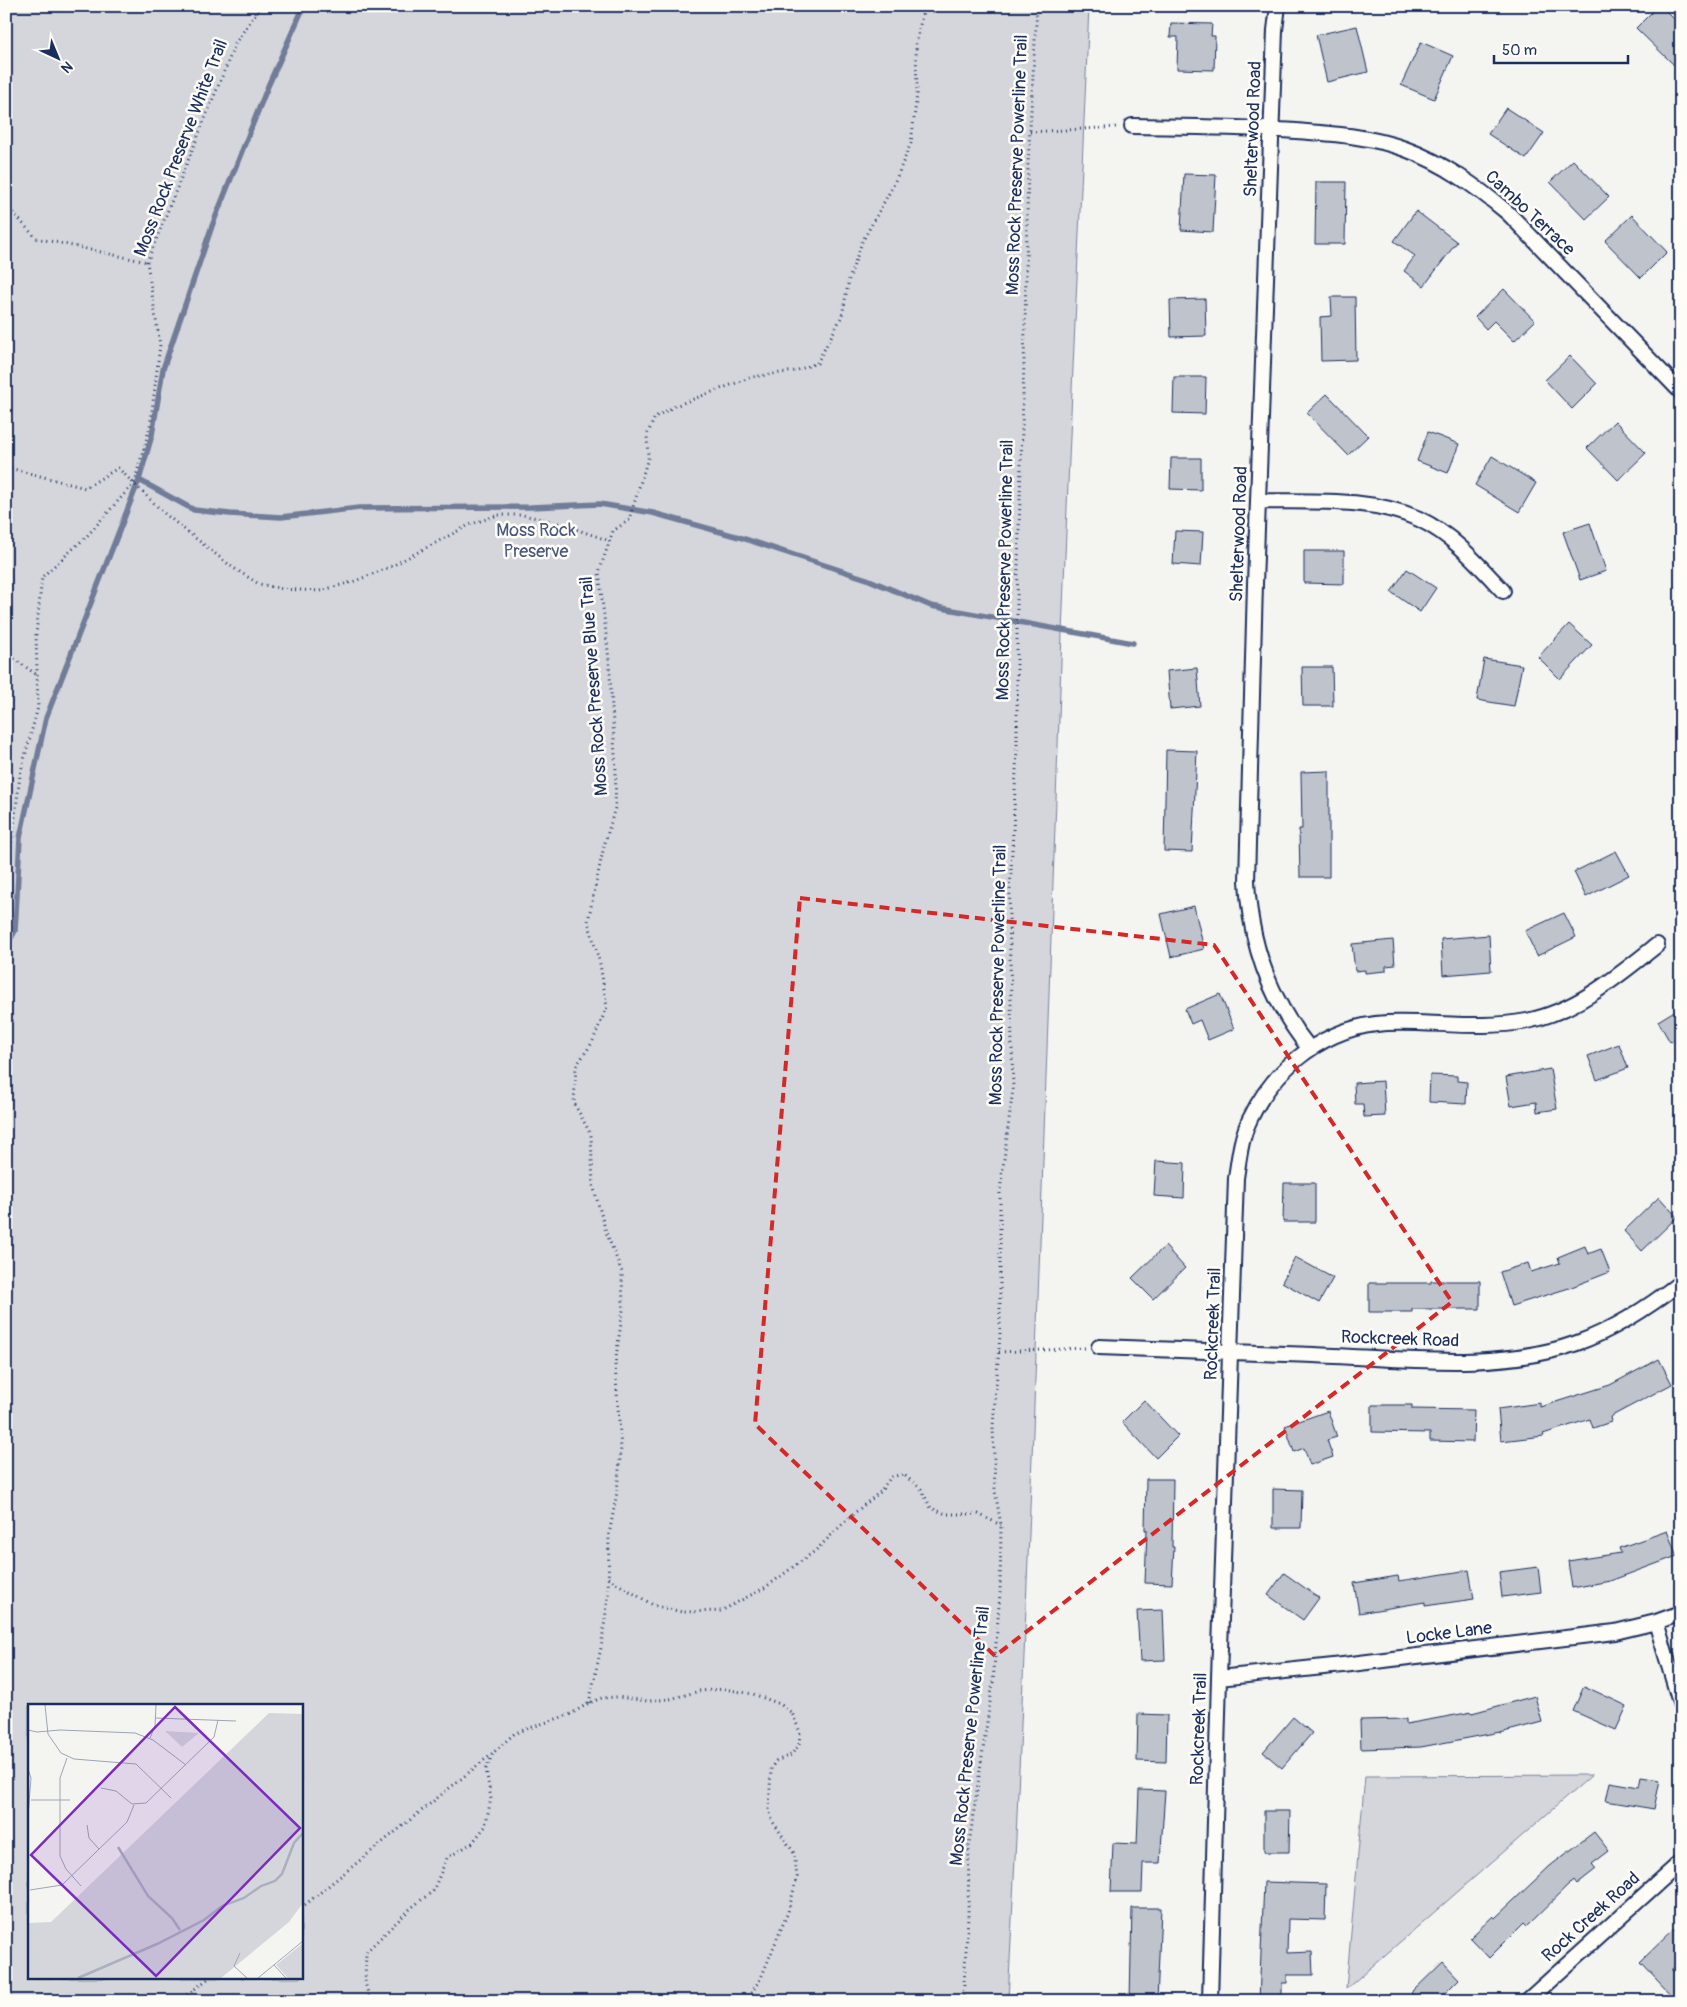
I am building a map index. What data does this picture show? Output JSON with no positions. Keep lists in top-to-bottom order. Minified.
{"streets":{"street":["Shelterwood Road","Cambo Terrace","Rockcreek Trail","Rockcreek Road","Locke Lane","Rock Creek Road"],"path":["Moss Rock Preserve White Trail","Moss Rock Preserve Powerline Trail","Moss Rock Preserve Blue Trail"]},"crossings":[["Shelterwood Road","Cambo Terrace"],["Shelterwood Road","Rockcreek Trail"],["Rockcreek Trail","Rockcreek Road"],["Rockcreek Trail","Locke Lane"]],"parks":["Moss Rock Preserve"],"scale_bar":"50 m","north":"bottom right"}
